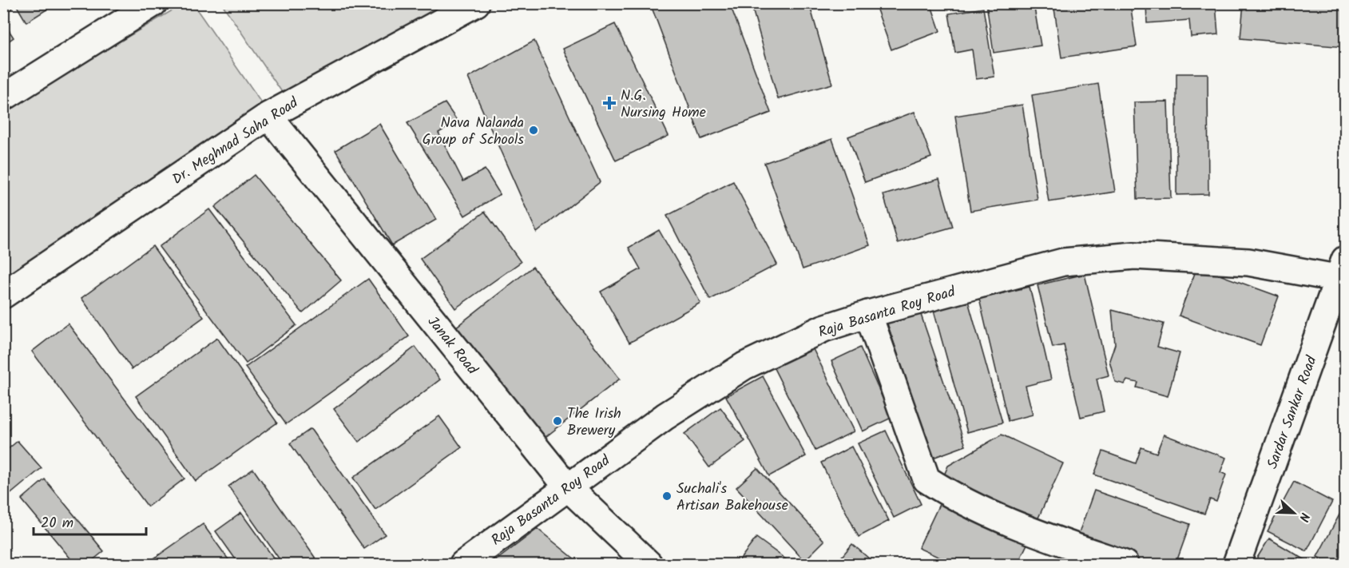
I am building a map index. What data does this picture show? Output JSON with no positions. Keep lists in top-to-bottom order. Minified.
{"streets":{"street":["Dr. Meghnad Saha Road","Raja Basanta Roy Road","Janak Road","Sardar Sankar Road"]},"crossings":[["Dr. Meghnad Saha Road","Janak Road"],["Raja Basanta Roy Road","Janak Road"],["Raja Basanta Roy Road","Sardar Sankar Road"]],"places":{"health":["N.G. Nursing Home"],"other":["Nava Nalanda Group of Schools","The Irish Brewery","Suchali's Artisan Bakehouse"]},"scale_bar":"20 m","north":"right"}
